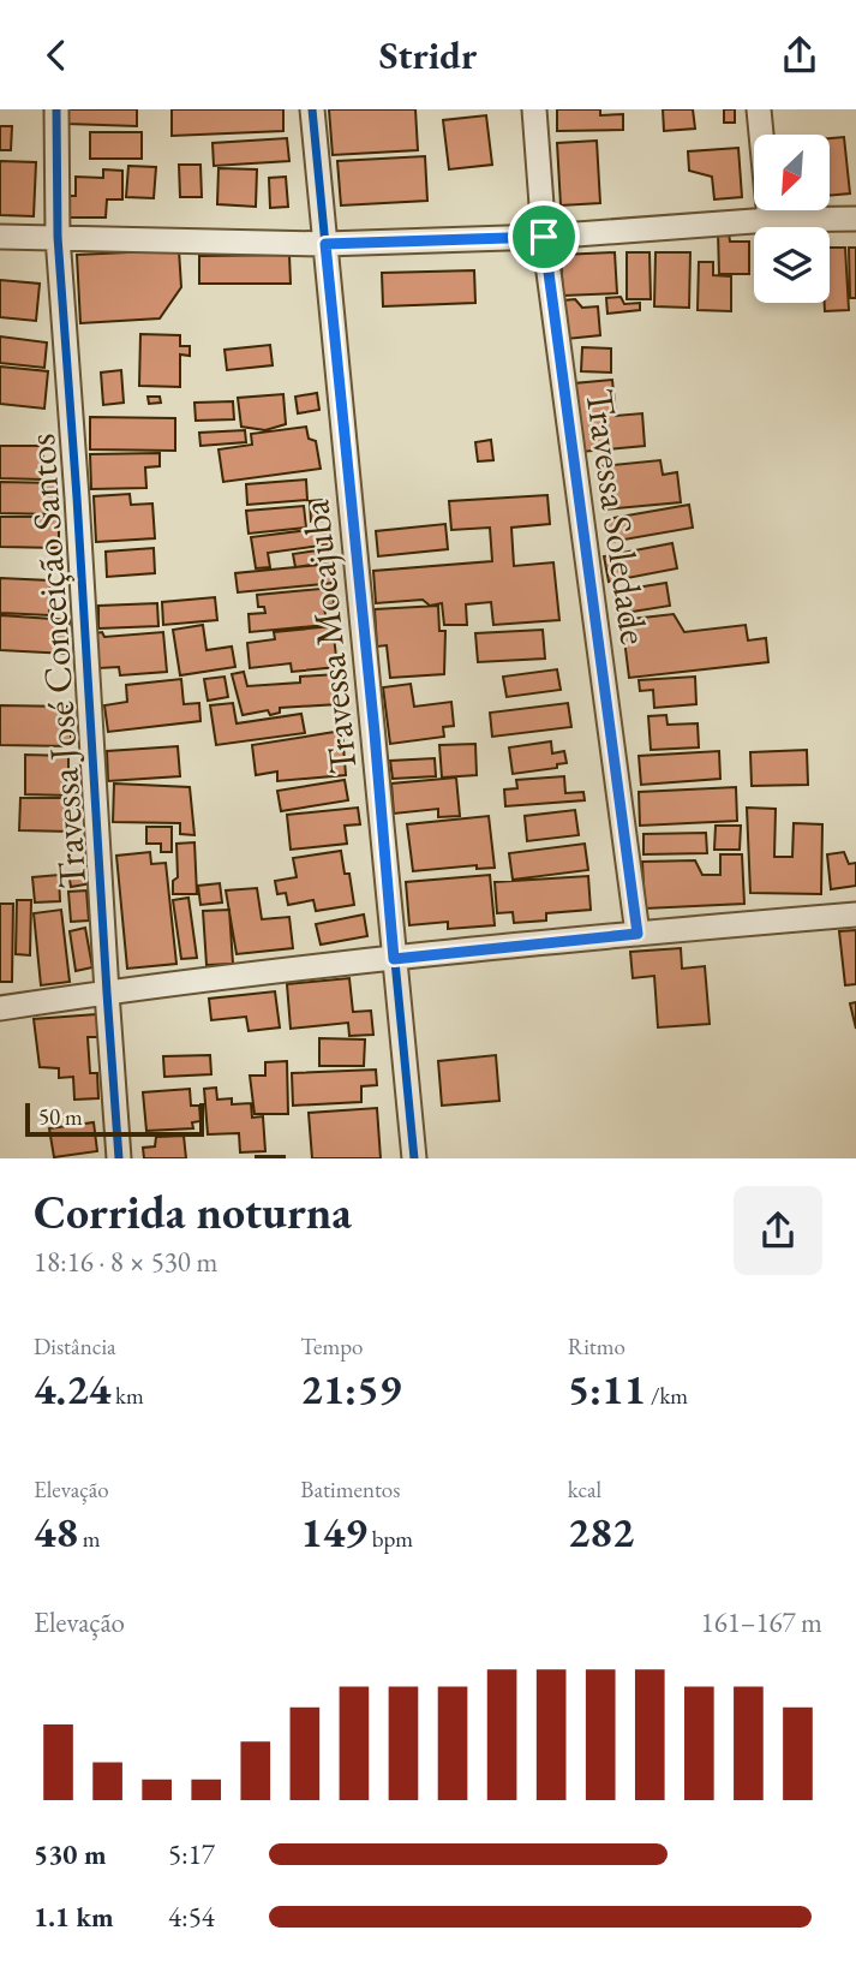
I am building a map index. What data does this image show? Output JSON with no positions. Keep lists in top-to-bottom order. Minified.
{"streets":{"street":["Travessa Soledade","Travessa Mocajuba","Travessa José Conceição Santos"]},"scale_bar":"50 m","north":"bottom left","page":{"header":"Stridr","scale":"50 m","heading":["Corrida noturna","18:16 · 8 × 530 m"],"stats":[["Distância","4.24 km"],["Tempo","21:59"],["Ritmo","5:11 /km"],["Elevação","48 m"],["Batimentos","149 bpm"],["kcal","282"]],"chart":["Elevação","161–167 m"],"list":[{"name":"530 m","note":"5:17"},{"name":"1.1 km","note":"4:54"}]}}
